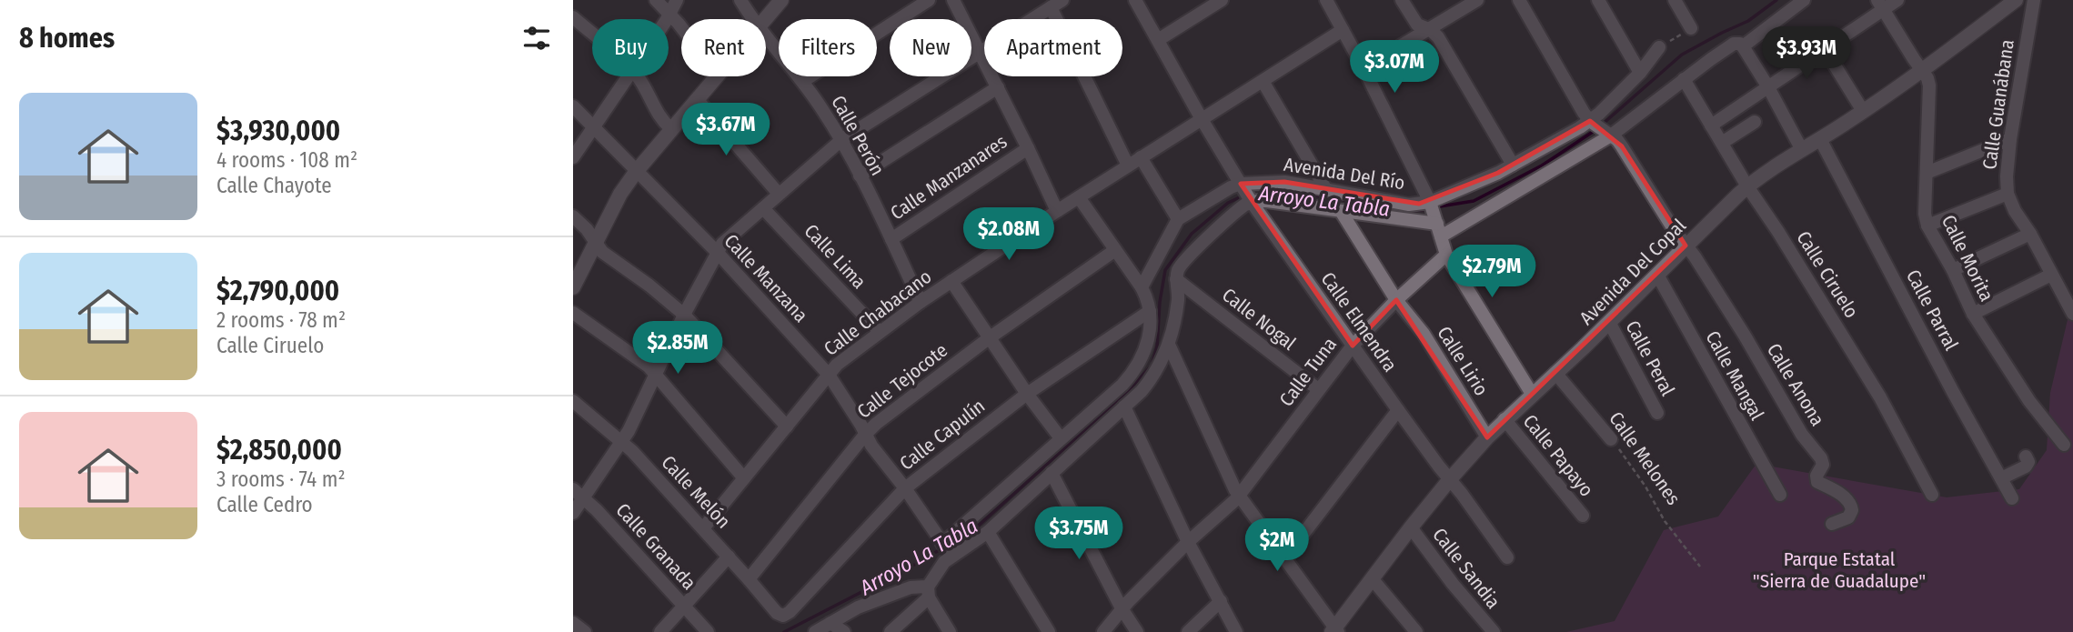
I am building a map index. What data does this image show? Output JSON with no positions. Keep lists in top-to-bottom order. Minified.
{"streets":{"street":["Calle Guanábana","Calle Perón","Avenida Del Río","Calle Manzanares","Calle Lima","Calle Morita","Avenida Del Copal","Calle Ciruelo","Calle Manzana","Calle Parral","Calle Chabacano","Calle Nogal","Calle Elmendra","Calle Peral","Calle Lirio","Calle Tuna","Calle Mangal","Calle Tejocote","Calle Anona","Calle Capulín","Calle Papayo","Calle Melones","Calle Melón","Calle Granada","Calle Sandia"]},"crossings":[["Calle Perón","Calle Manzanares"],["Calle Perón","Calle Chabacano"],["Avenida Del Río","Calle Ciruelo"],["Avenida Del Río","Calle Elmendra"],["Avenida Del Río","Calle Lirio"],["Calle Lima","Calle Chabacano"],["Calle Morita","Avenida Del Copal"],["Avenida Del Copal","Calle Ciruelo"],["Avenida Del Copal","Calle Parral"],["Avenida Del Copal","Calle Elmendra"],["Avenida Del Copal","Calle Peral"],["Avenida Del Copal","Calle Lirio"],["Avenida Del Copal","Calle Mangal"],["Avenida Del Copal","Calle Anona"],["Avenida Del Copal","Calle Papayo"],["Avenida Del Copal","Calle Melones"],["Avenida Del Copal","Calle Sandia"],["Calle Manzana","Calle Chabacano"],["Calle Manzana","Calle Tejocote"],["Calle Manzana","Calle Capulín"],["Calle Chabacano","Calle Elmendra"],["Calle Chabacano","Calle Melón"],["Calle Nogal","Calle Tuna"],["Calle Elmendra","Calle Tuna"],["Calle Lirio","Calle Tuna"],["Calle Tejocote","Calle Melón"],["Calle Capulín","Calle Melón"]],"water":["Arroyo La Tabla"],"parks":["Parque Estatal \"Sierra de Guadalupe\""],"page":{"heading":"8 homes","chip":["Buy","Rent","Filters","New","Apartment"],"price":["$3.93M","$3.07M","$3.67M","$2.08M","$2.79M","$2.85M","$3.75M","$2M"],"list":[{"name":"$3,930,000","note":"4 rooms · 108 m² · Calle Chayote"},{"name":"$2,790,000","note":"2 rooms · 78 m² · Calle Ciruelo"},{"name":"$2,850,000","note":"3 rooms · 74 m² · Calle Cedro"}]}}
